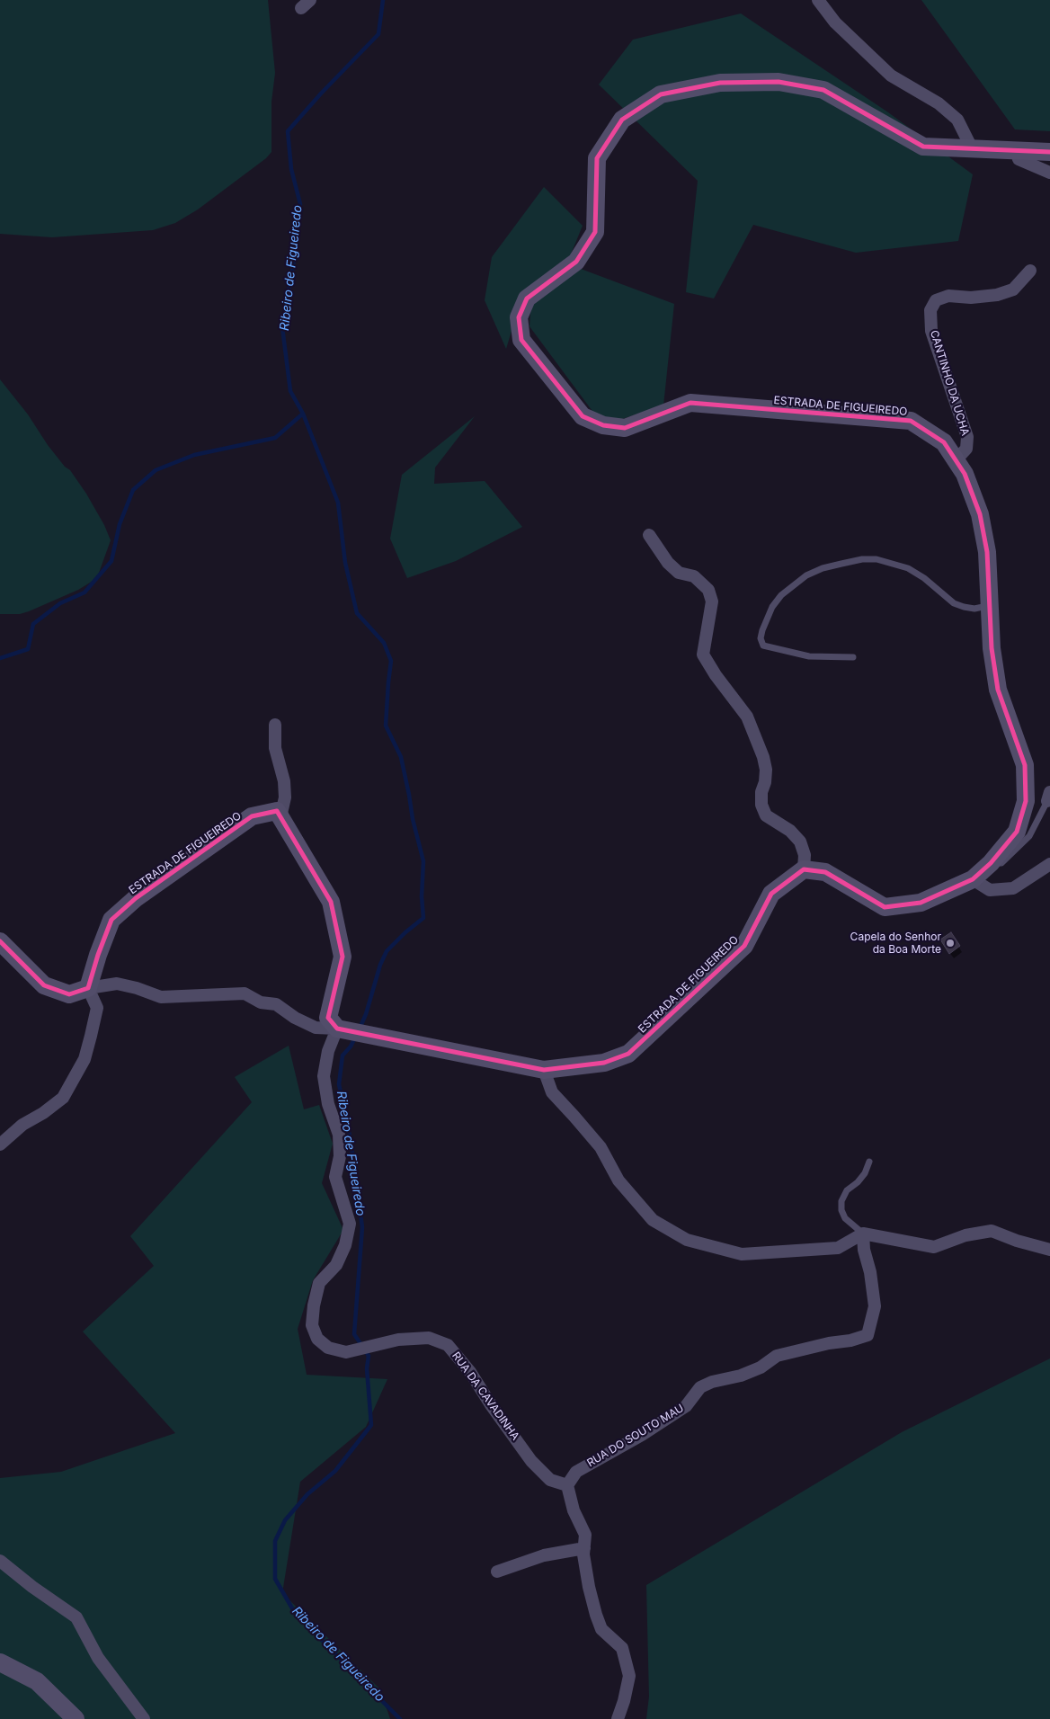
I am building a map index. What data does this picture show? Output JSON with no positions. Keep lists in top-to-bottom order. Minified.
{"streets":{"street":["CANTINHO DA UCHA","ESTRADA DE FIGUEIREDO","RUA DA CAVADINHA","RUA DO SOUTO MAU"]},"crossings":[["CANTINHO DA UCHA","ESTRADA DE FIGUEIREDO"],["ESTRADA DE FIGUEIREDO","RUA DA CAVADINHA"],["RUA DA CAVADINHA","RUA DO SOUTO MAU"]],"water":["Ribeiro de Figueiredo"],"places":["Capela do Senhor da Boa Morte"]}
